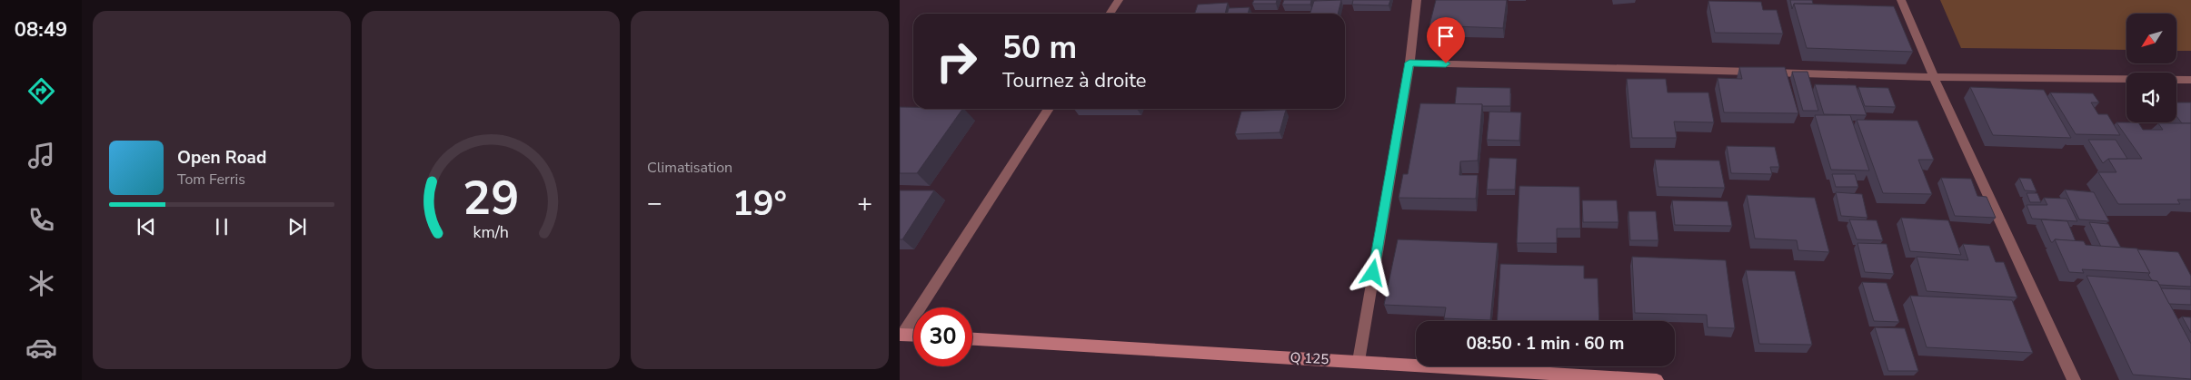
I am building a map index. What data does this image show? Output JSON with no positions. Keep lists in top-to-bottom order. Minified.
{"streets":{"street":["Q 125"]},"north":"bottom left","page":{"tabs":"08:49","tile":"Climatisation","turn":["50 m","Tournez à droite"],"song":["Open Road","Tom Ferris"],"heat":["−","19°","+"],"limit":"30","trip":"08:50 · 1 min · 60 m","gauge":["29","km/h"]}}
